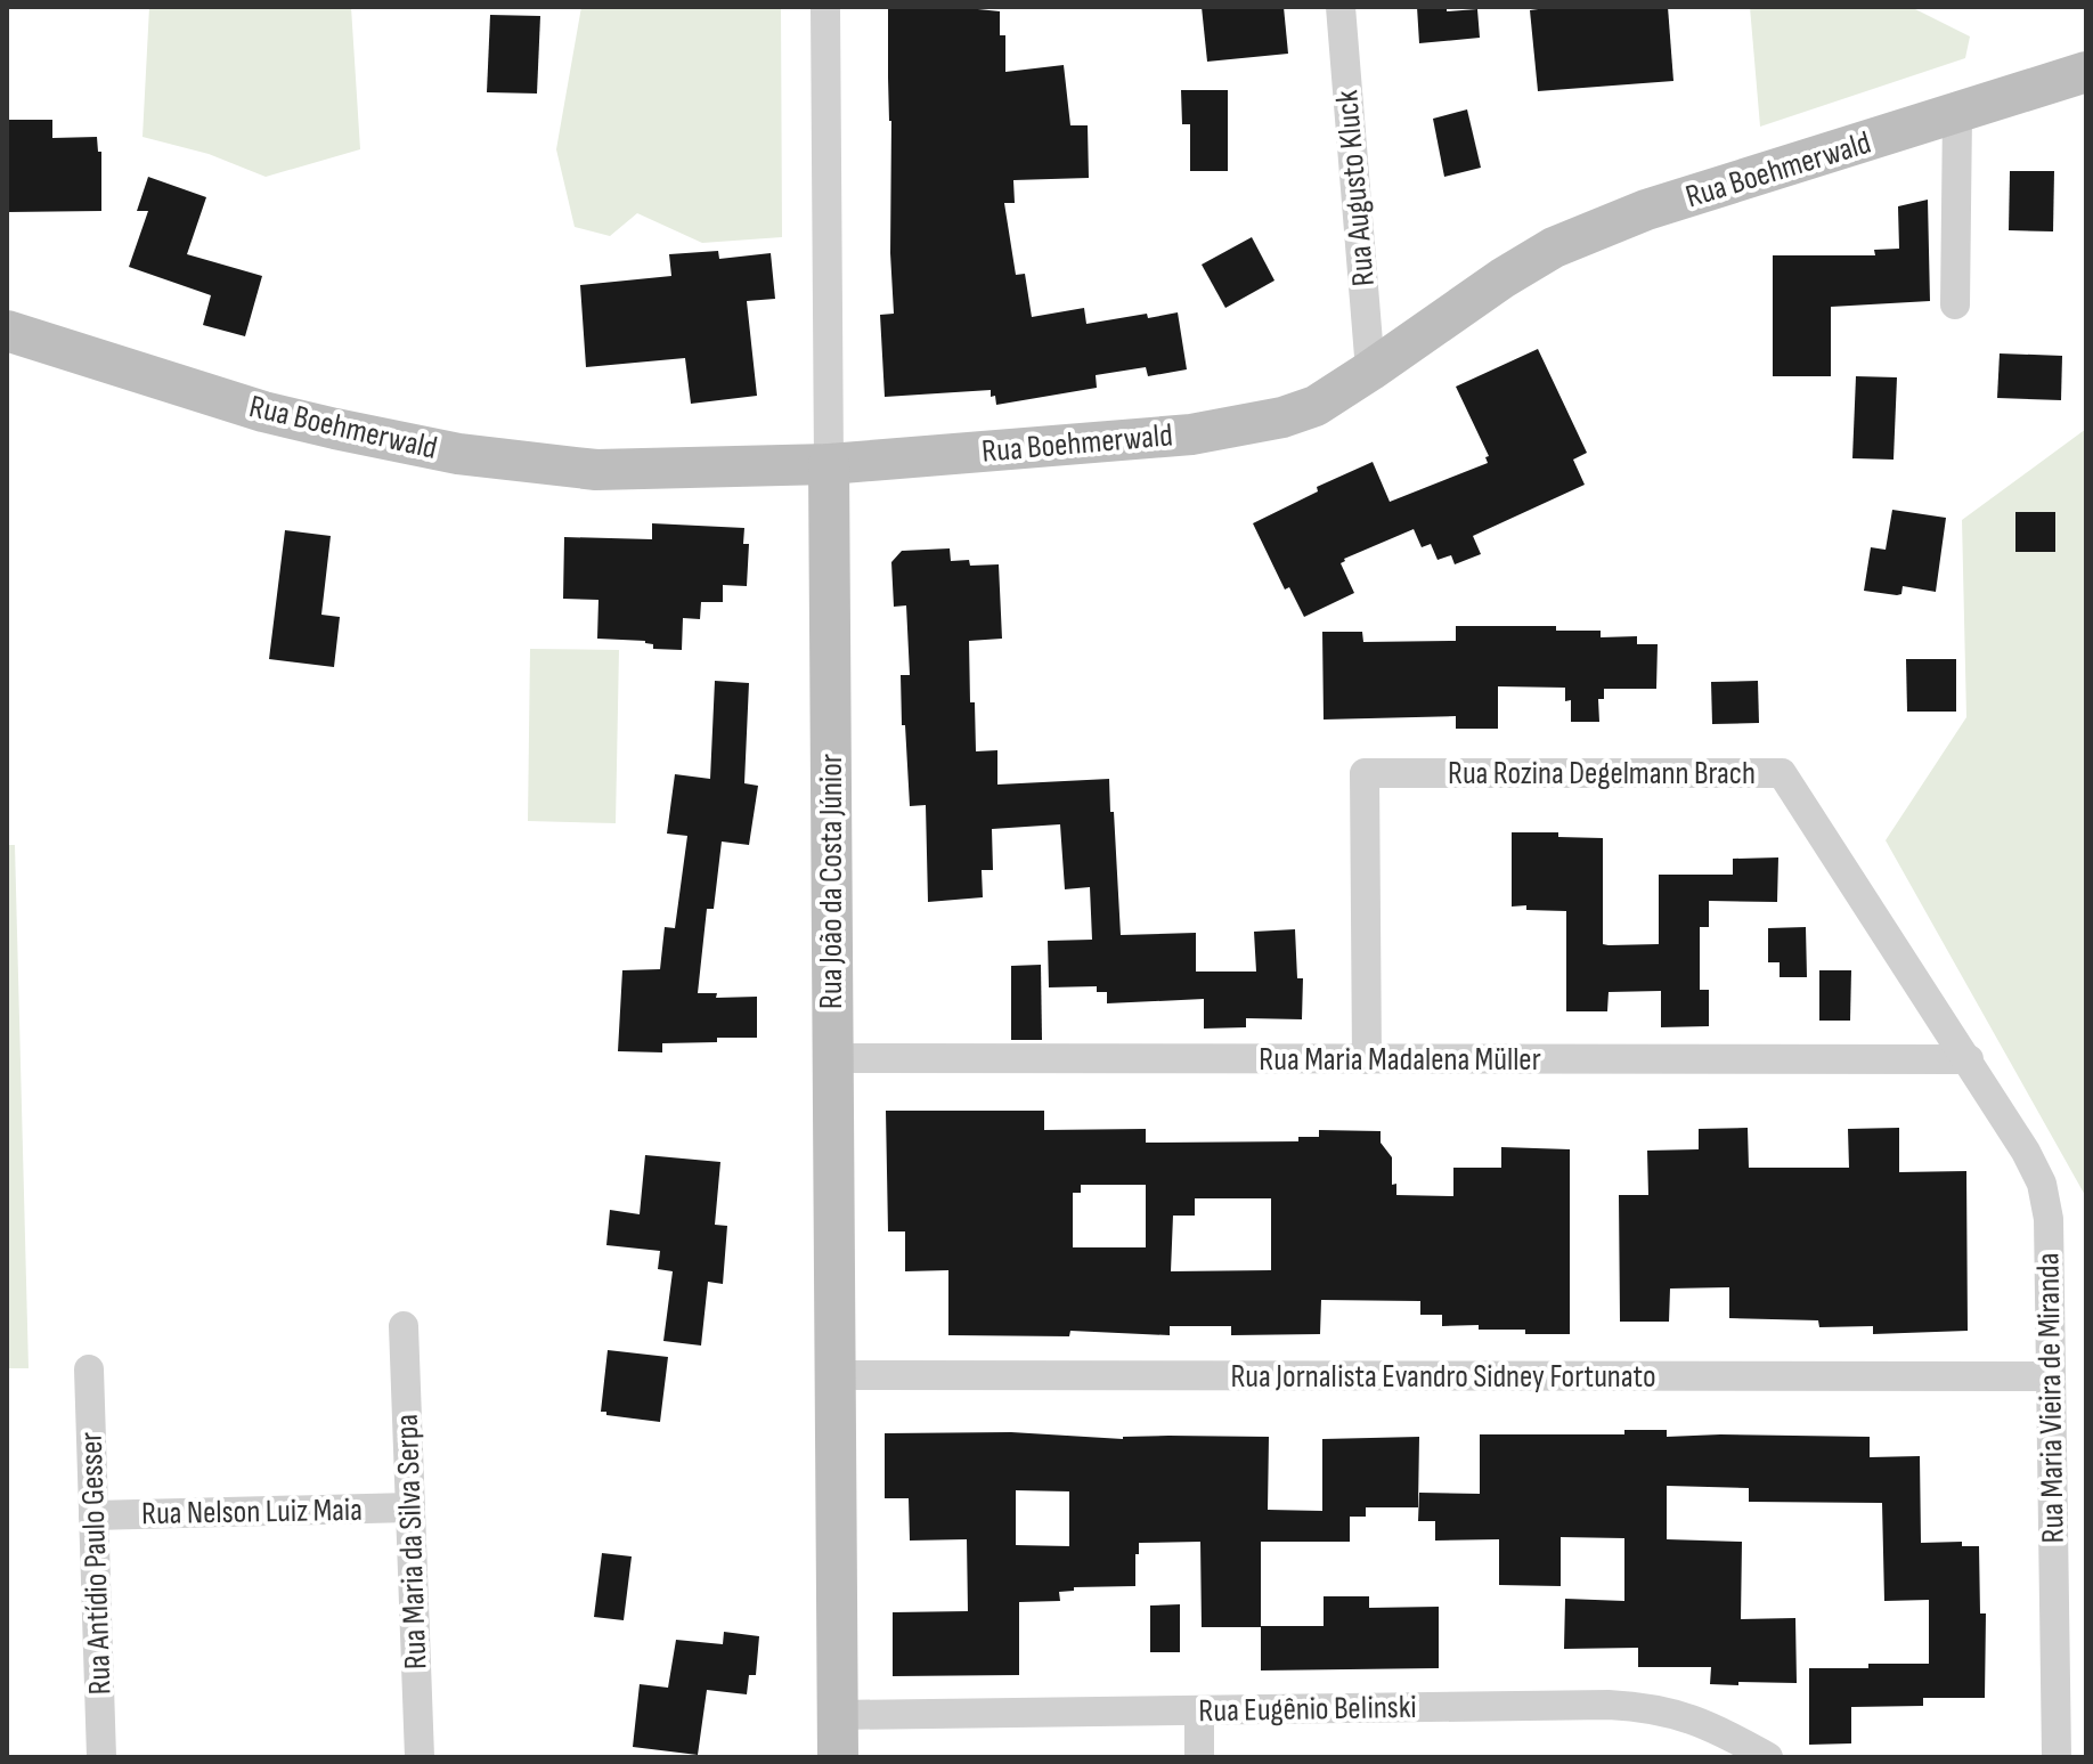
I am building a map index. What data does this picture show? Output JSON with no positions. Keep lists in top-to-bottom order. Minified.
{"streets":{"main road":["Rua Boehmerwald","Rua João da Costa Júnior"],"street":["Rua Augusto Kluck","Rua Rozina Degelmann Brach","Rua Maria Madalena Müller","Rua Jornalista Evandro Sidney Fortunato","Rua Maria Vieira de Miranda","Rua Nelson Luiz Maia","Rua Maria da Silva Serpa","Rua Antídio Paulo Gesser","Rua Eugênio Belinski"]},"crossings":[["Rua Boehmerwald","Rua Augusto Kluck"],["Rua Boehmerwald","Rua João da Costa Júnior"],["Rua Rozina Degelmann Brach","Rua Maria Madalena Müller"],["Rua Rozina Degelmann Brach","Rua Maria Vieira de Miranda"],["Rua João da Costa Júnior","Rua Maria Madalena Müller"],["Rua João da Costa Júnior","Rua Jornalista Evandro Sidney Fortunato"],["Rua João da Costa Júnior","Rua Eugênio Belinski"],["Rua Maria Madalena Müller","Rua Maria Vieira de Miranda"],["Rua Jornalista Evandro Sidney Fortunato","Rua Maria Vieira de Miranda"],["Rua Nelson Luiz Maia","Rua Maria da Silva Serpa"],["Rua Nelson Luiz Maia","Rua Antídio Paulo Gesser"]]}
